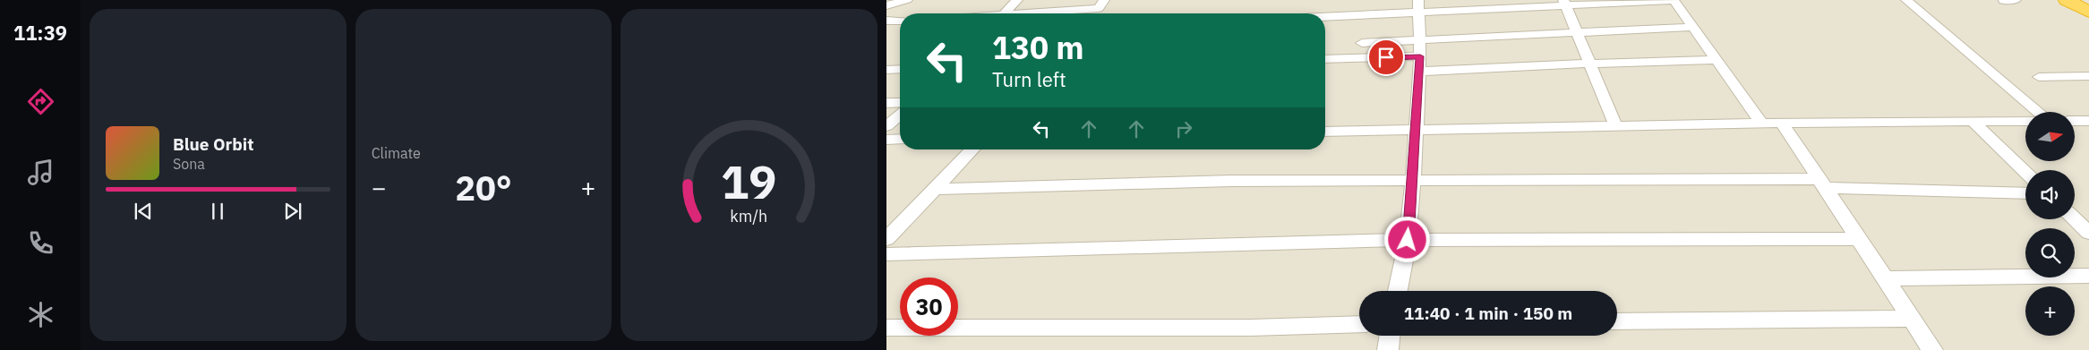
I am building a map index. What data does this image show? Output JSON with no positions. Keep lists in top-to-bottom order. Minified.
{"north":"right","page":{"tabs":"11:39","tile":"Climate","turn":["130 m","Turn left"],"map_buttons":"+","song":["Blue Orbit","Sona"],"heat":["−","20°","+"],"limit":"30","trip":"11:40 · 1 min · 150 m","gauge":["19","km/h"]}}
